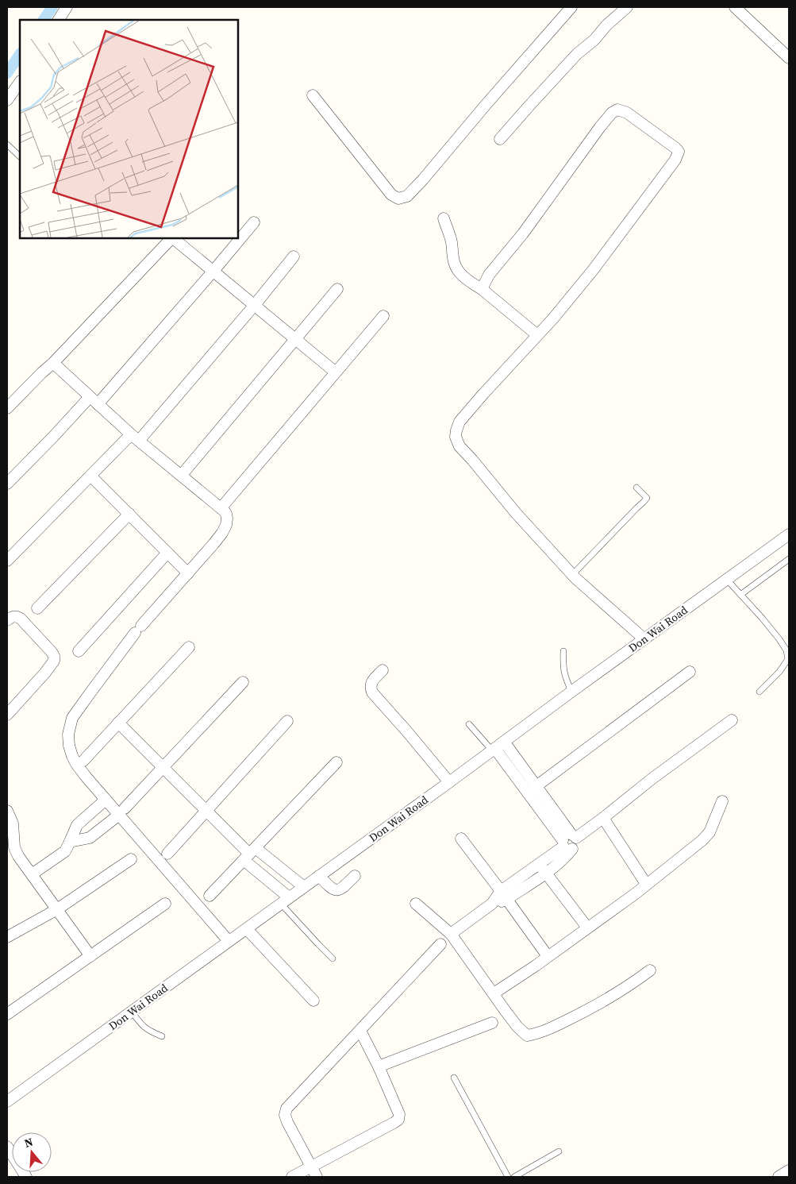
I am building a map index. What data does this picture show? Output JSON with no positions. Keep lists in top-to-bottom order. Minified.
{"streets":{"street":["Don Wai Road"]},"north":"top"}
